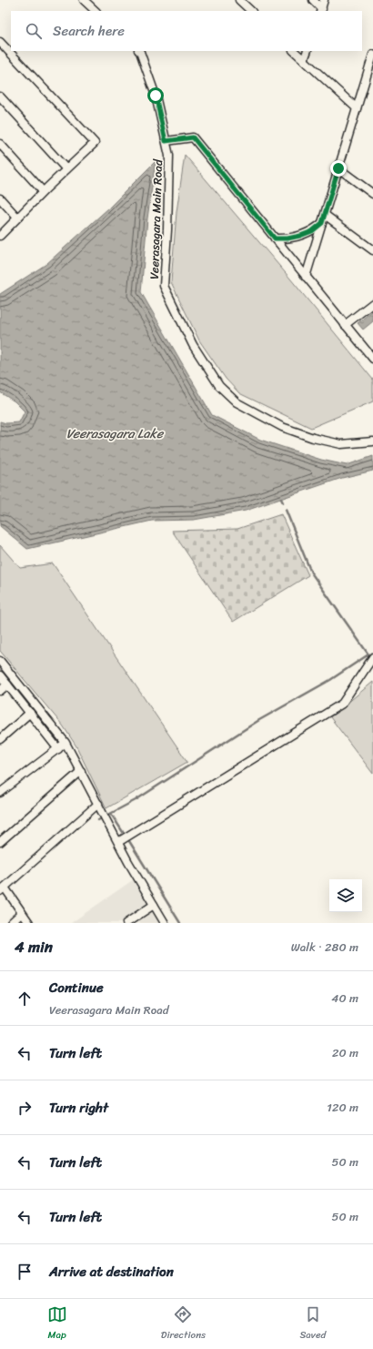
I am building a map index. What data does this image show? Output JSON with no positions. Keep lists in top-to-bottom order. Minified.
{"streets":{"street":["Veerasagara Main Road"]},"water":["Veerasagara Lake"],"page":{"search":"Search here","heading":["4 min","Walk · 280 m"],"list":[["Continue","Veerasagara Main Road","40 m"],["Turn left","20 m"],["Turn right","120 m"],["Turn left","50 m"],["Turn left","50 m"],"Arrive at destination"],"nav":["Map","Directions","Saved"]}}
